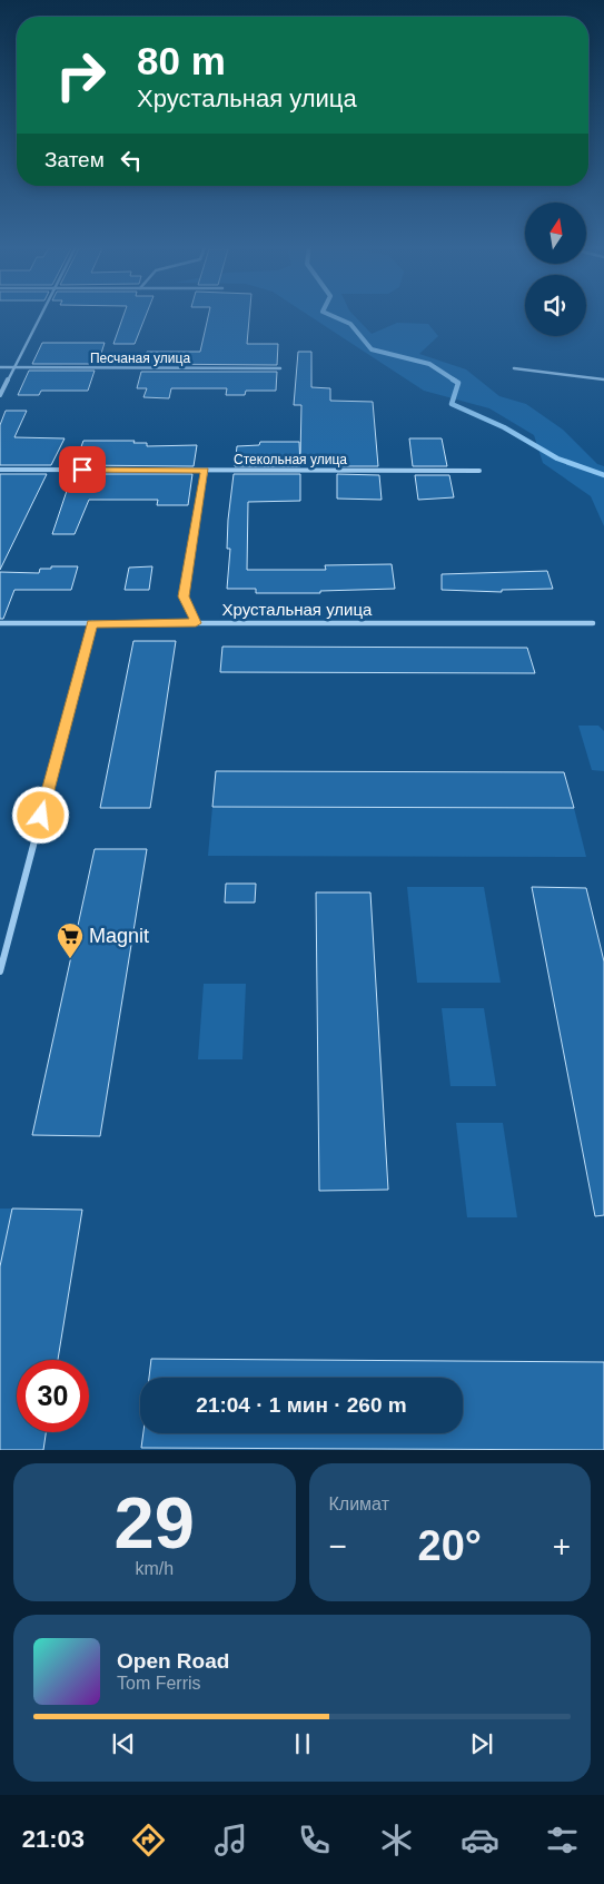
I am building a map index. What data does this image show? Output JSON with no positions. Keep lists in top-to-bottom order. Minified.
{"streets":{"street":["Песчаная улица","Стекольная улица","Хрустальная улица"]},"places":{"supermarket":["Magnit"]},"north":"top","page":{"turn":["80 m","Хрустальная улица"],"then":"Затем","limit":"30","trip":"21:04 · 1 мин · 260 m","tile":[["29","km/h"],"Климат"],"heat":["−","20°","+"],"song":["Open Road","Tom Ferris"],"tabs":"21:03"}}
